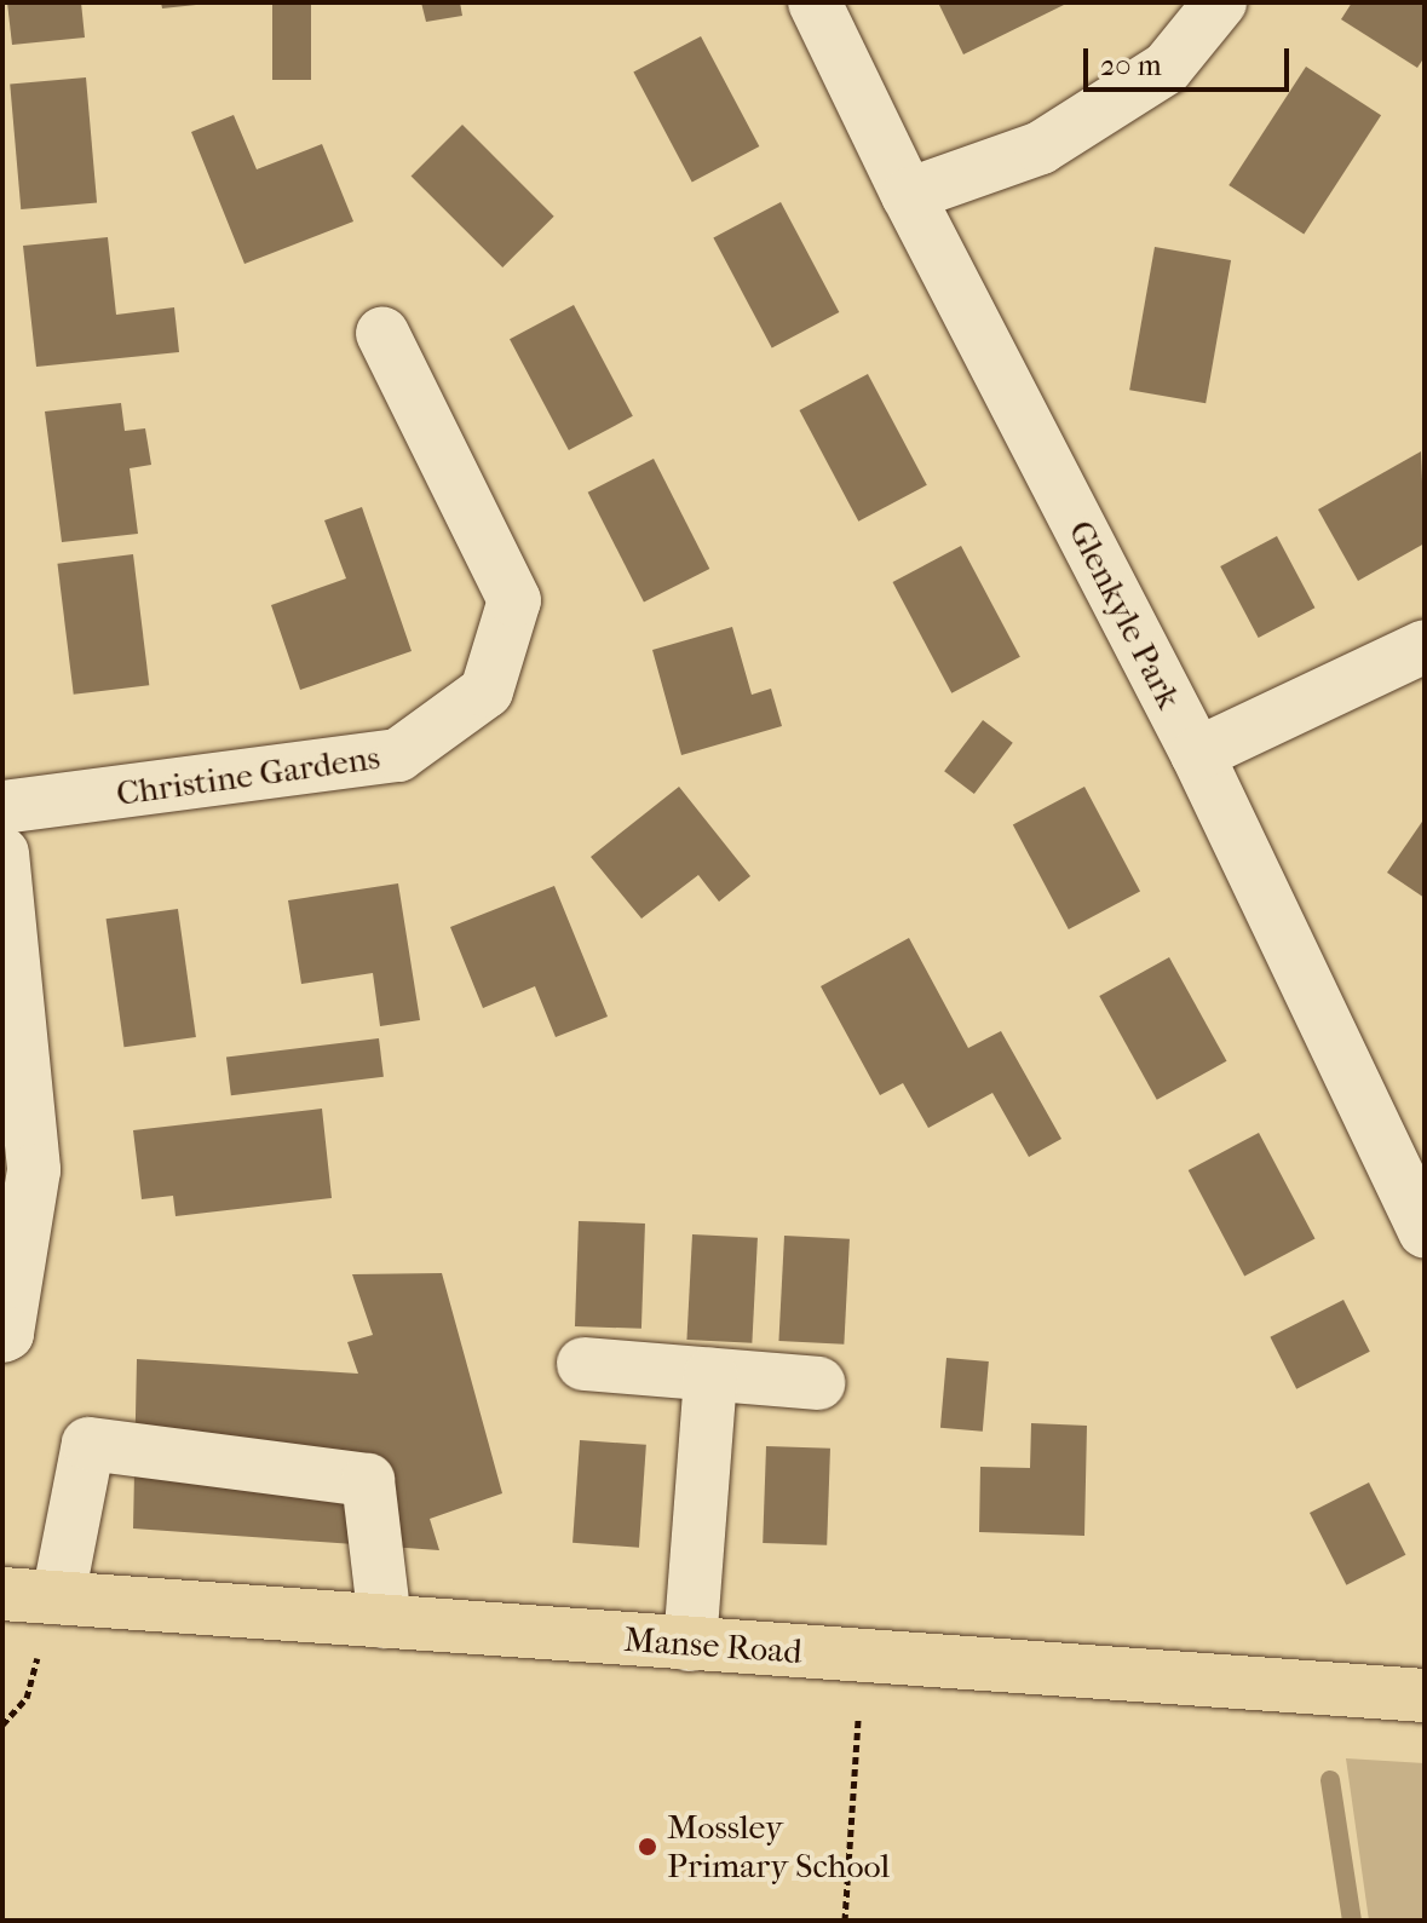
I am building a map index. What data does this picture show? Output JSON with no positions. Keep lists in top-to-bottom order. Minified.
{"streets":{"main road":["Manse Road"],"street":["Glenkyle Park","Christine Gardens"]},"places":["Mossley Primary School"],"scale_bar":"20 m"}
